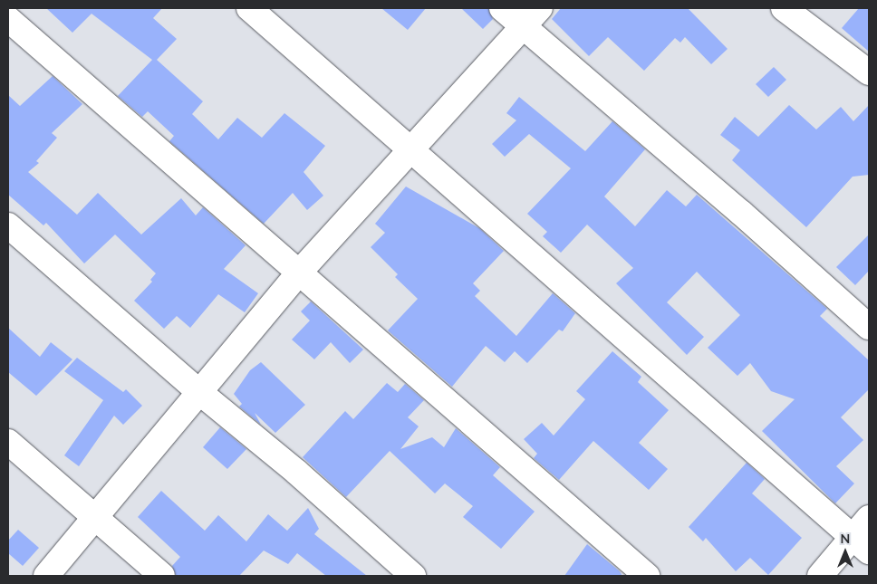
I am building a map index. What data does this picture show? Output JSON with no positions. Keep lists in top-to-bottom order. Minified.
{"north":"top"}
